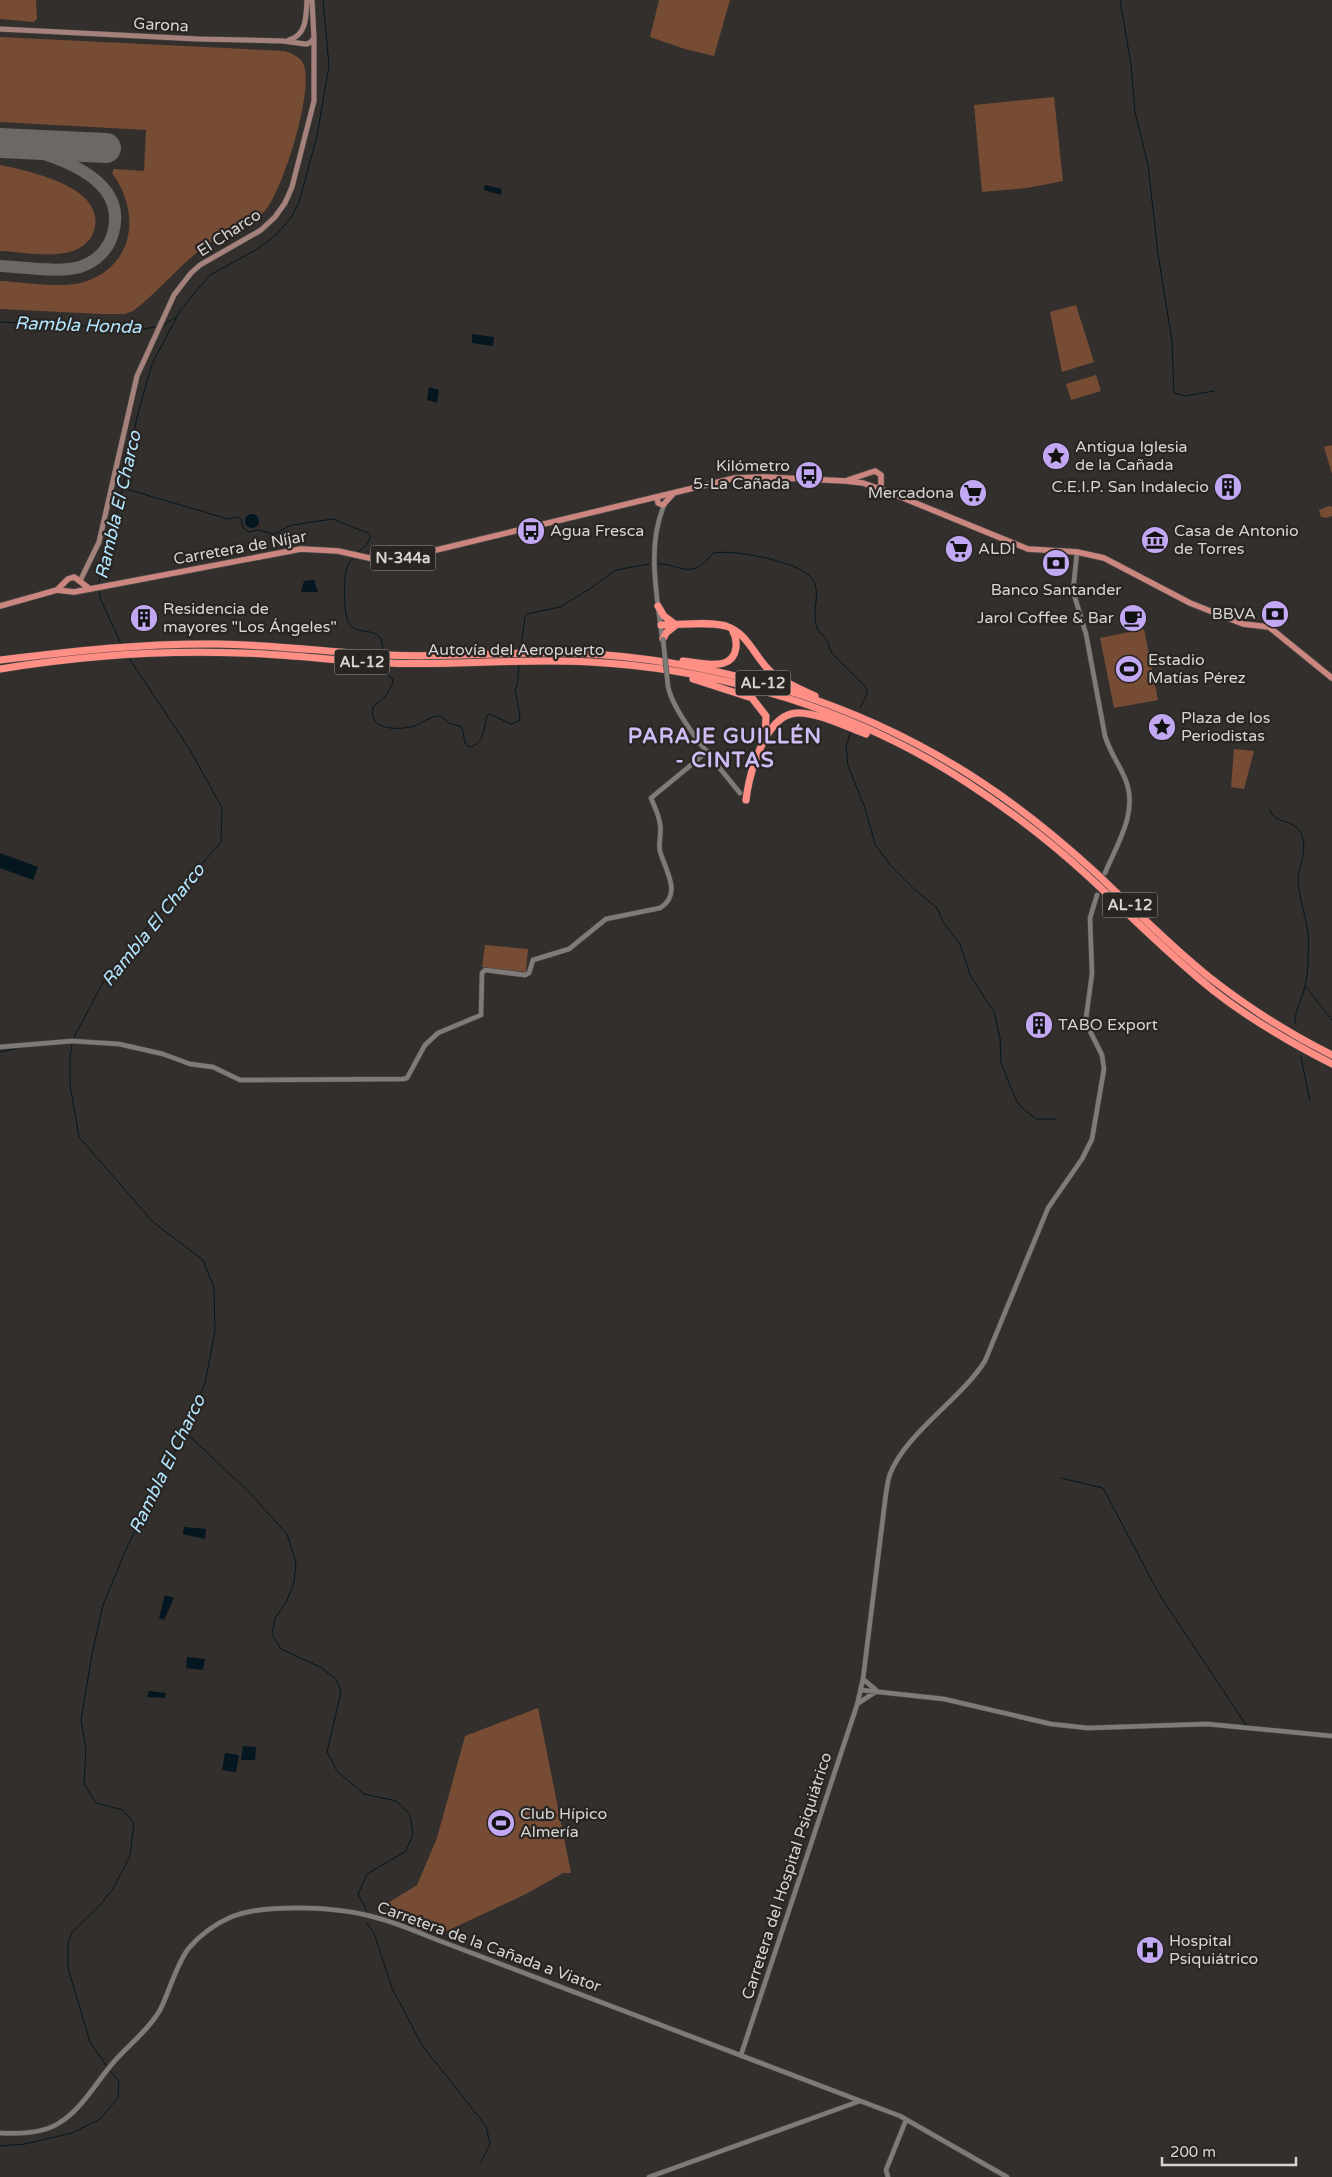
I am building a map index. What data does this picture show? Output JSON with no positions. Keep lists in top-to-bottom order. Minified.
{"streets":{"highway":["Autovía del Aeropuerto","AL-12"],"main road":["Garona","El Charco","Carretera de Níjar","N-344a"],"street":["Carretera del Hospital Psiquiátrico","Carretera de la Cañada a Viator"]},"crossings":[["El Charco","Carretera de Níjar"]],"districts":["PARAJE GUILLÉN - CINTAS"],"water":["Rambla Honda","Rambla El Charco"],"places":{"place":["Antigua Iglesia de la Cañada","Plaza de los Periodistas"],"bus stop":["Kilómetro 5-La Cañada","Agua Fresca"],"building":["C.E.I.P. San Indalecio","Residencia de mayores \"Los Ángeles\"","TABO Export"],"supermarket":["Mercadona","ALDI"],"museum":["Casa de Antonio de Torres"],"bank":["Banco Santander","BBVA"],"cafe":["Jarol Coffee & Bar"],"sports":["Estadio Matías Pérez","Club Hípico Almería"],"hospital":["Hospital Psiquiátrico"]},"scale_bar":"200 m"}
